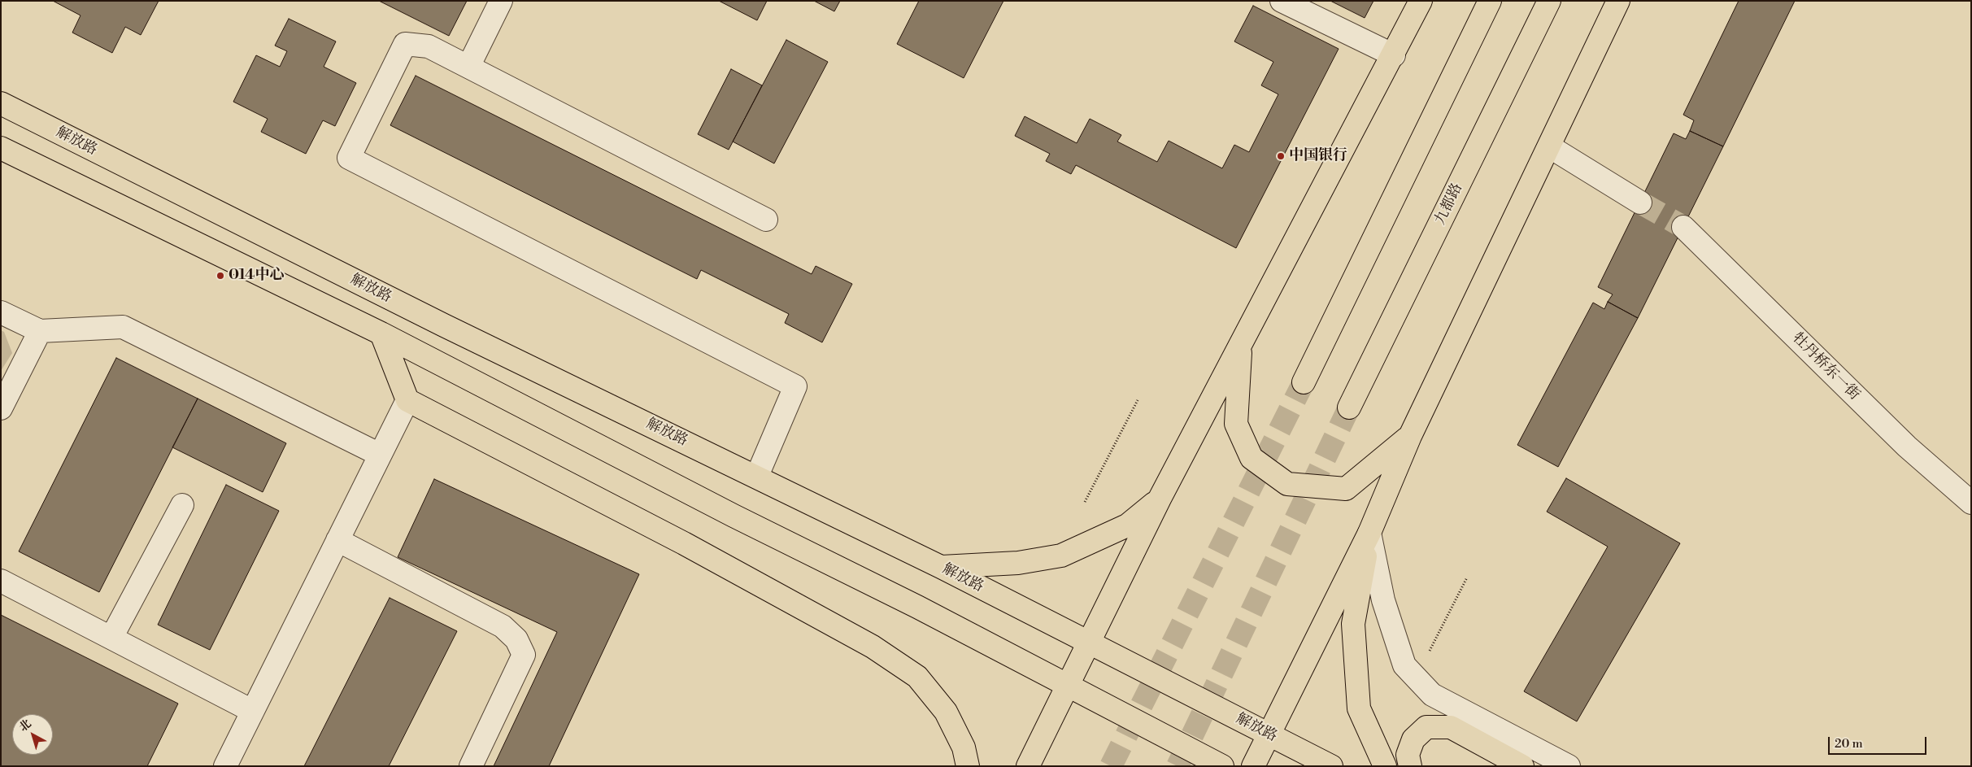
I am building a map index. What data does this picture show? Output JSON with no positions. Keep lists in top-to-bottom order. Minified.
{"streets":{"main road":["解放路","九都路"],"street":["牡丹桥东一街"]},"places":["中国银行","014中心"],"scale_bar":"20 m","north":"top left"}
